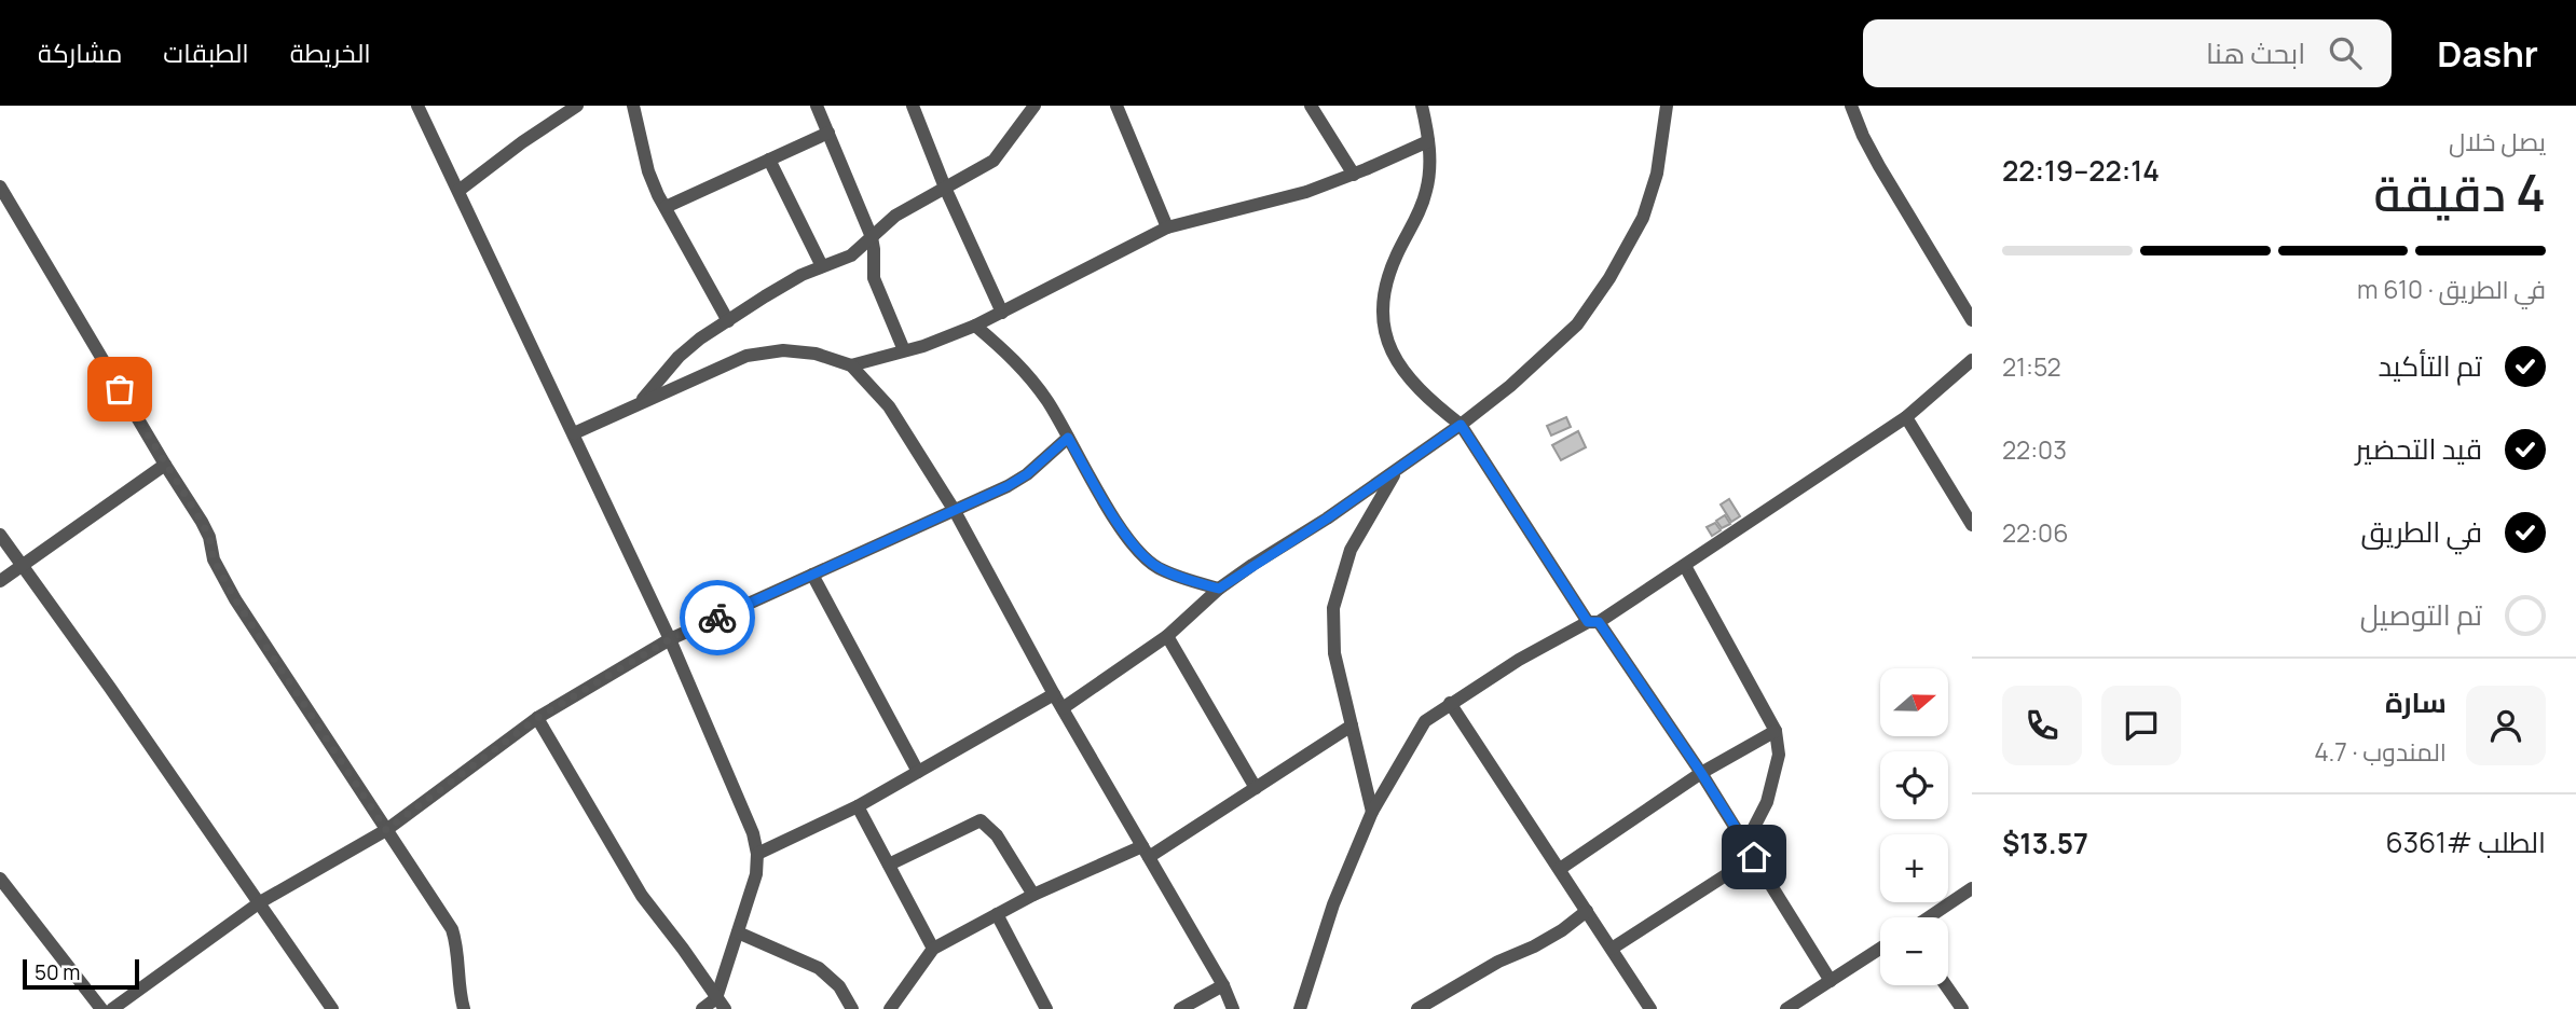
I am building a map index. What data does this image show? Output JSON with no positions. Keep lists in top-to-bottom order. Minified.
{"scale_bar":"50 m","north":"right","page":{"header":"Dashr","search":"ابحث هنا","nav":["الخريطة","الطبقات","مشاركة"],"heading":["4 دقيقة","يصل خلال","22:14–22:19"],"panel":["سارة","المندوب · 4.7","الطلب #6361","$13.57"],"bar":"في الطريق · 610 m","list":[["تم التأكيد","21:52"],["قيد التحضير","22:03"],["في الطريق","22:06"],"تم التوصيل"],"map_buttons":["+","−"],"scale":"50 m"}}
